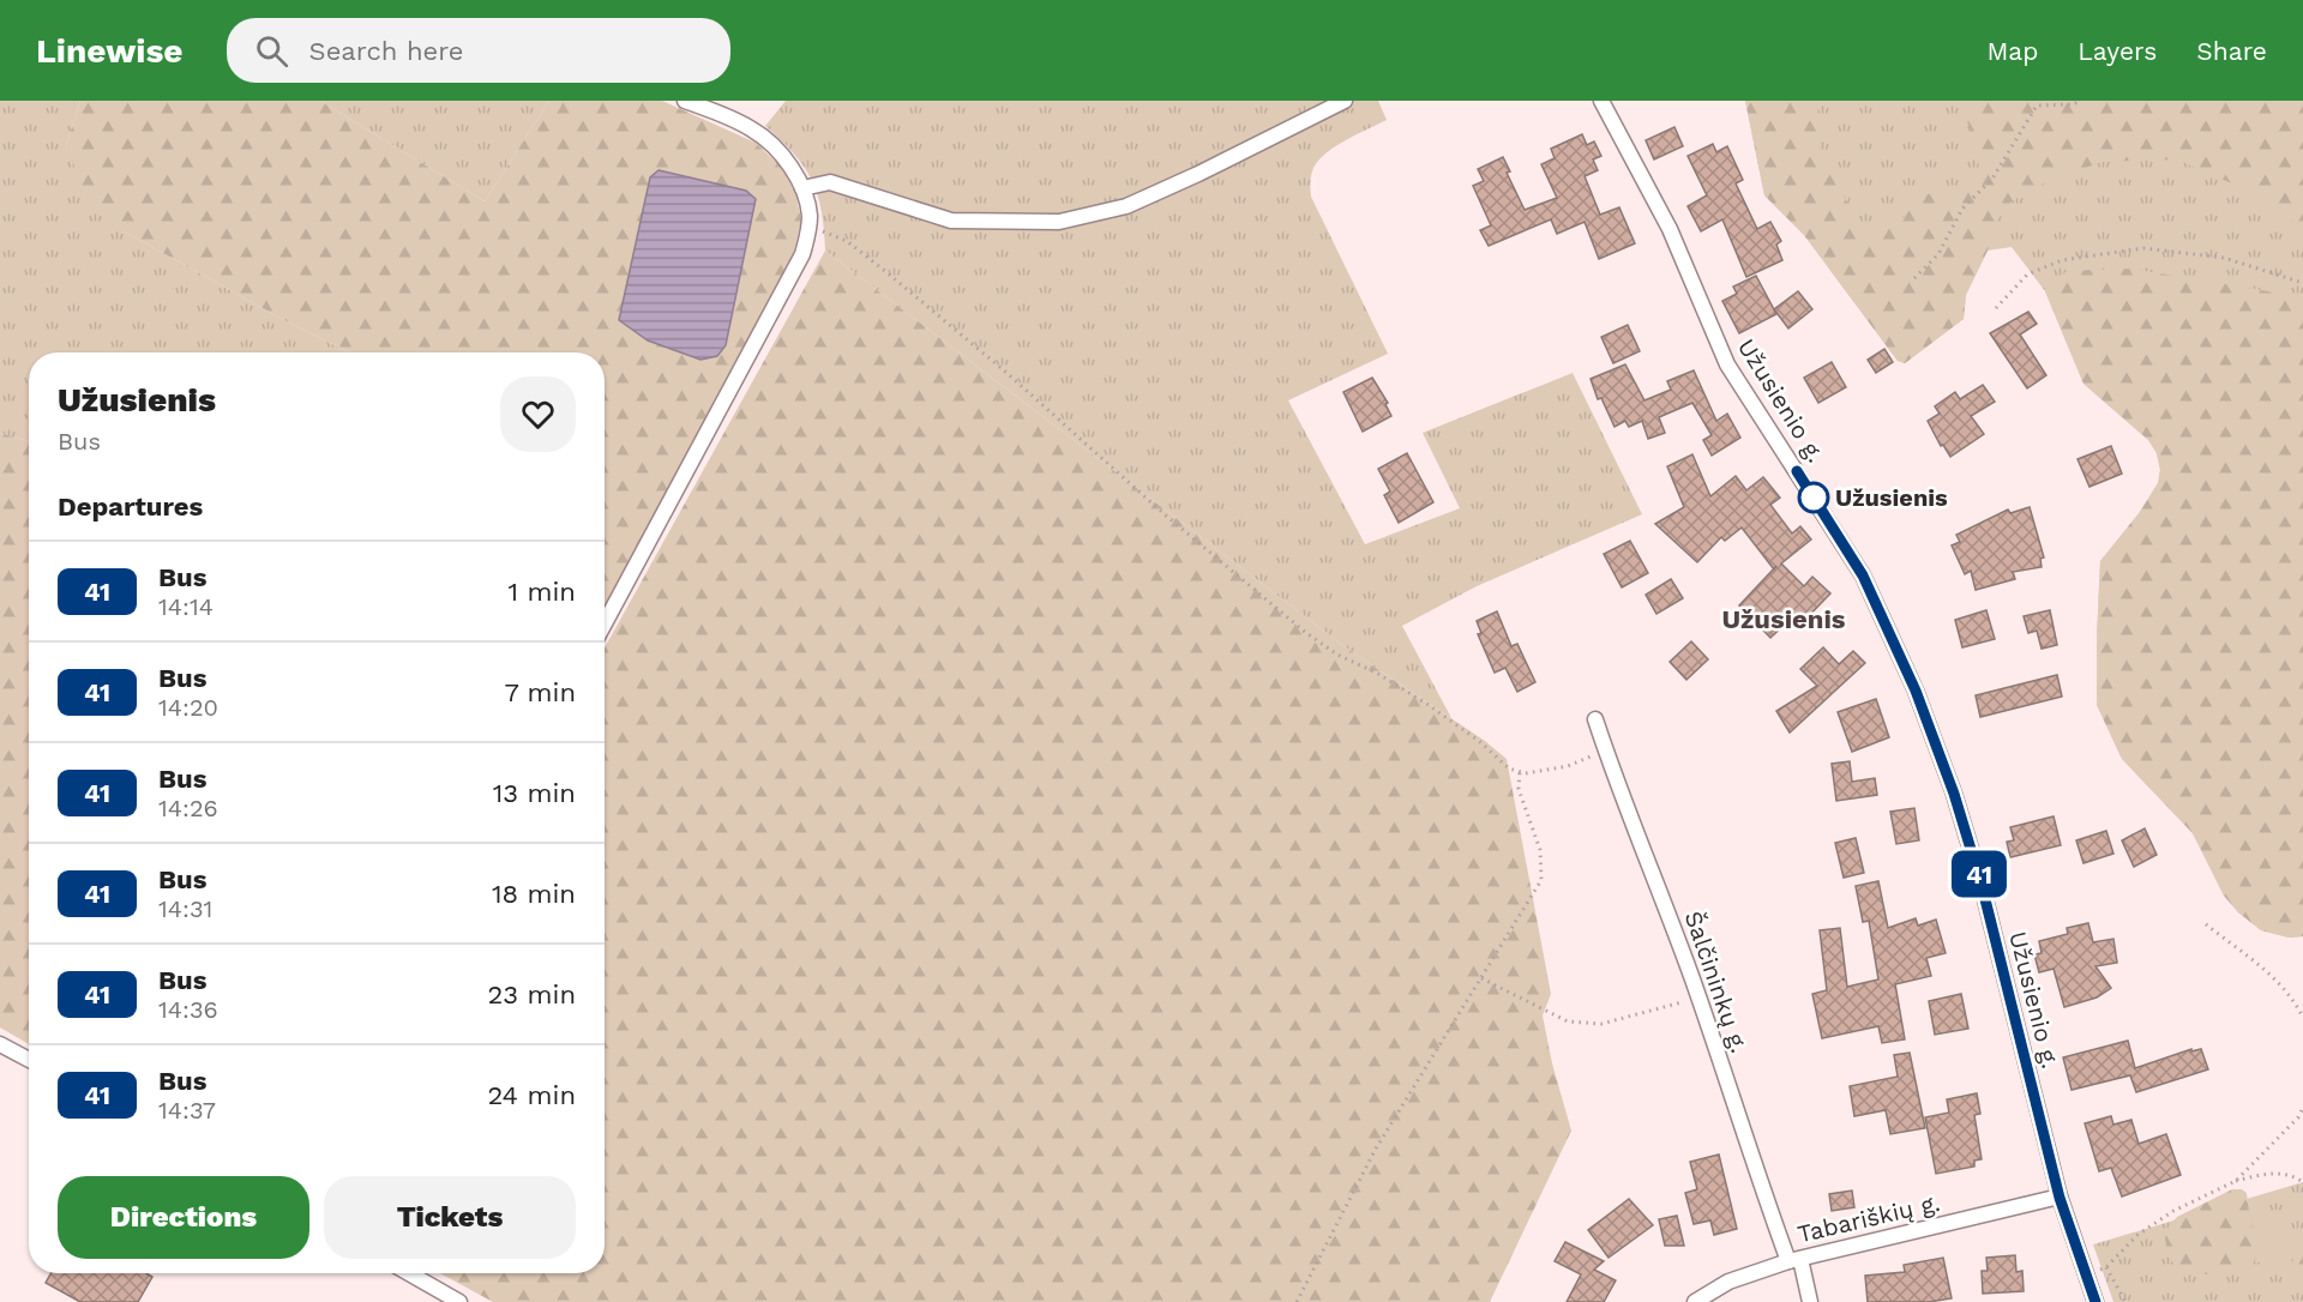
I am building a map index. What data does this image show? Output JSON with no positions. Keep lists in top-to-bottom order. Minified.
{"streets":{"street":["Užusienio g.","Šalčininkų g.","Tabariškių g."]},"crossings":[["Užusienio g.","Tabariškių g."],["Šalčininkų g.","Tabariškių g."]],"districts":["Užusienis"],"places":["Užusienis"],"lines":["bus line 41"],"page":{"header":"Linewise","search":"Search here","nav":["Map","Layers","Share"],"on_map":"41","heading":[["Užusienis","Bus"],"Departures"],"list":[{"mark":"41","name":"Bus","note":"14:14","value":"1 min"},{"mark":"41","name":"Bus","note":"14:20","value":"7 min"},{"mark":"41","name":"Bus","note":"14:26","value":"13 min"},{"mark":"41","name":"Bus","note":"14:31","value":"18 min"},{"mark":"41","name":"Bus","note":"14:36","value":"23 min"},{"mark":"41","name":"Bus","note":"14:37","value":"24 min"}],"buttons":["Directions","Tickets"]}}
